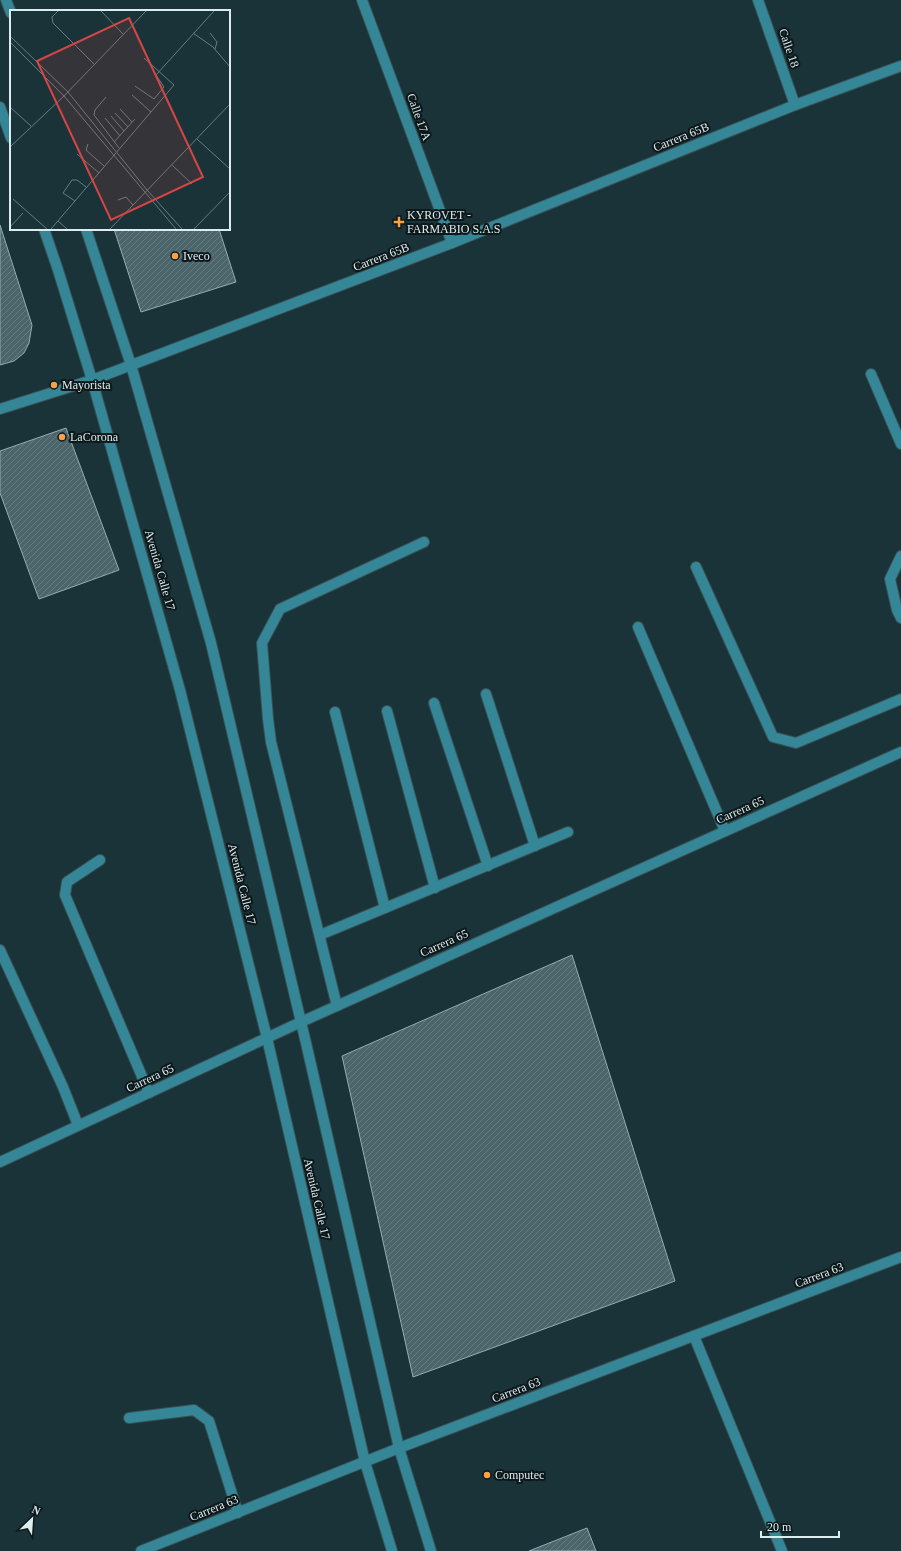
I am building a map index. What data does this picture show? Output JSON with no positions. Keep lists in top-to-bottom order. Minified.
{"streets":{"street":["Calle 18","Calle 17A","Carrera 65B","Avenida Calle 17","Carrera 65","Carrera 63"]},"crossings":[["Calle 18","Carrera 65B"],["Calle 17A","Carrera 65B"],["Carrera 65B","Avenida Calle 17"],["Avenida Calle 17","Carrera 65"],["Avenida Calle 17","Carrera 63"]],"places":{"health":["KYROVET - FARMABIO S.A.S"],"other":["Iveco","Mayorista","LaCorona","Computec"]},"scale_bar":"20 m","north":"top right"}
